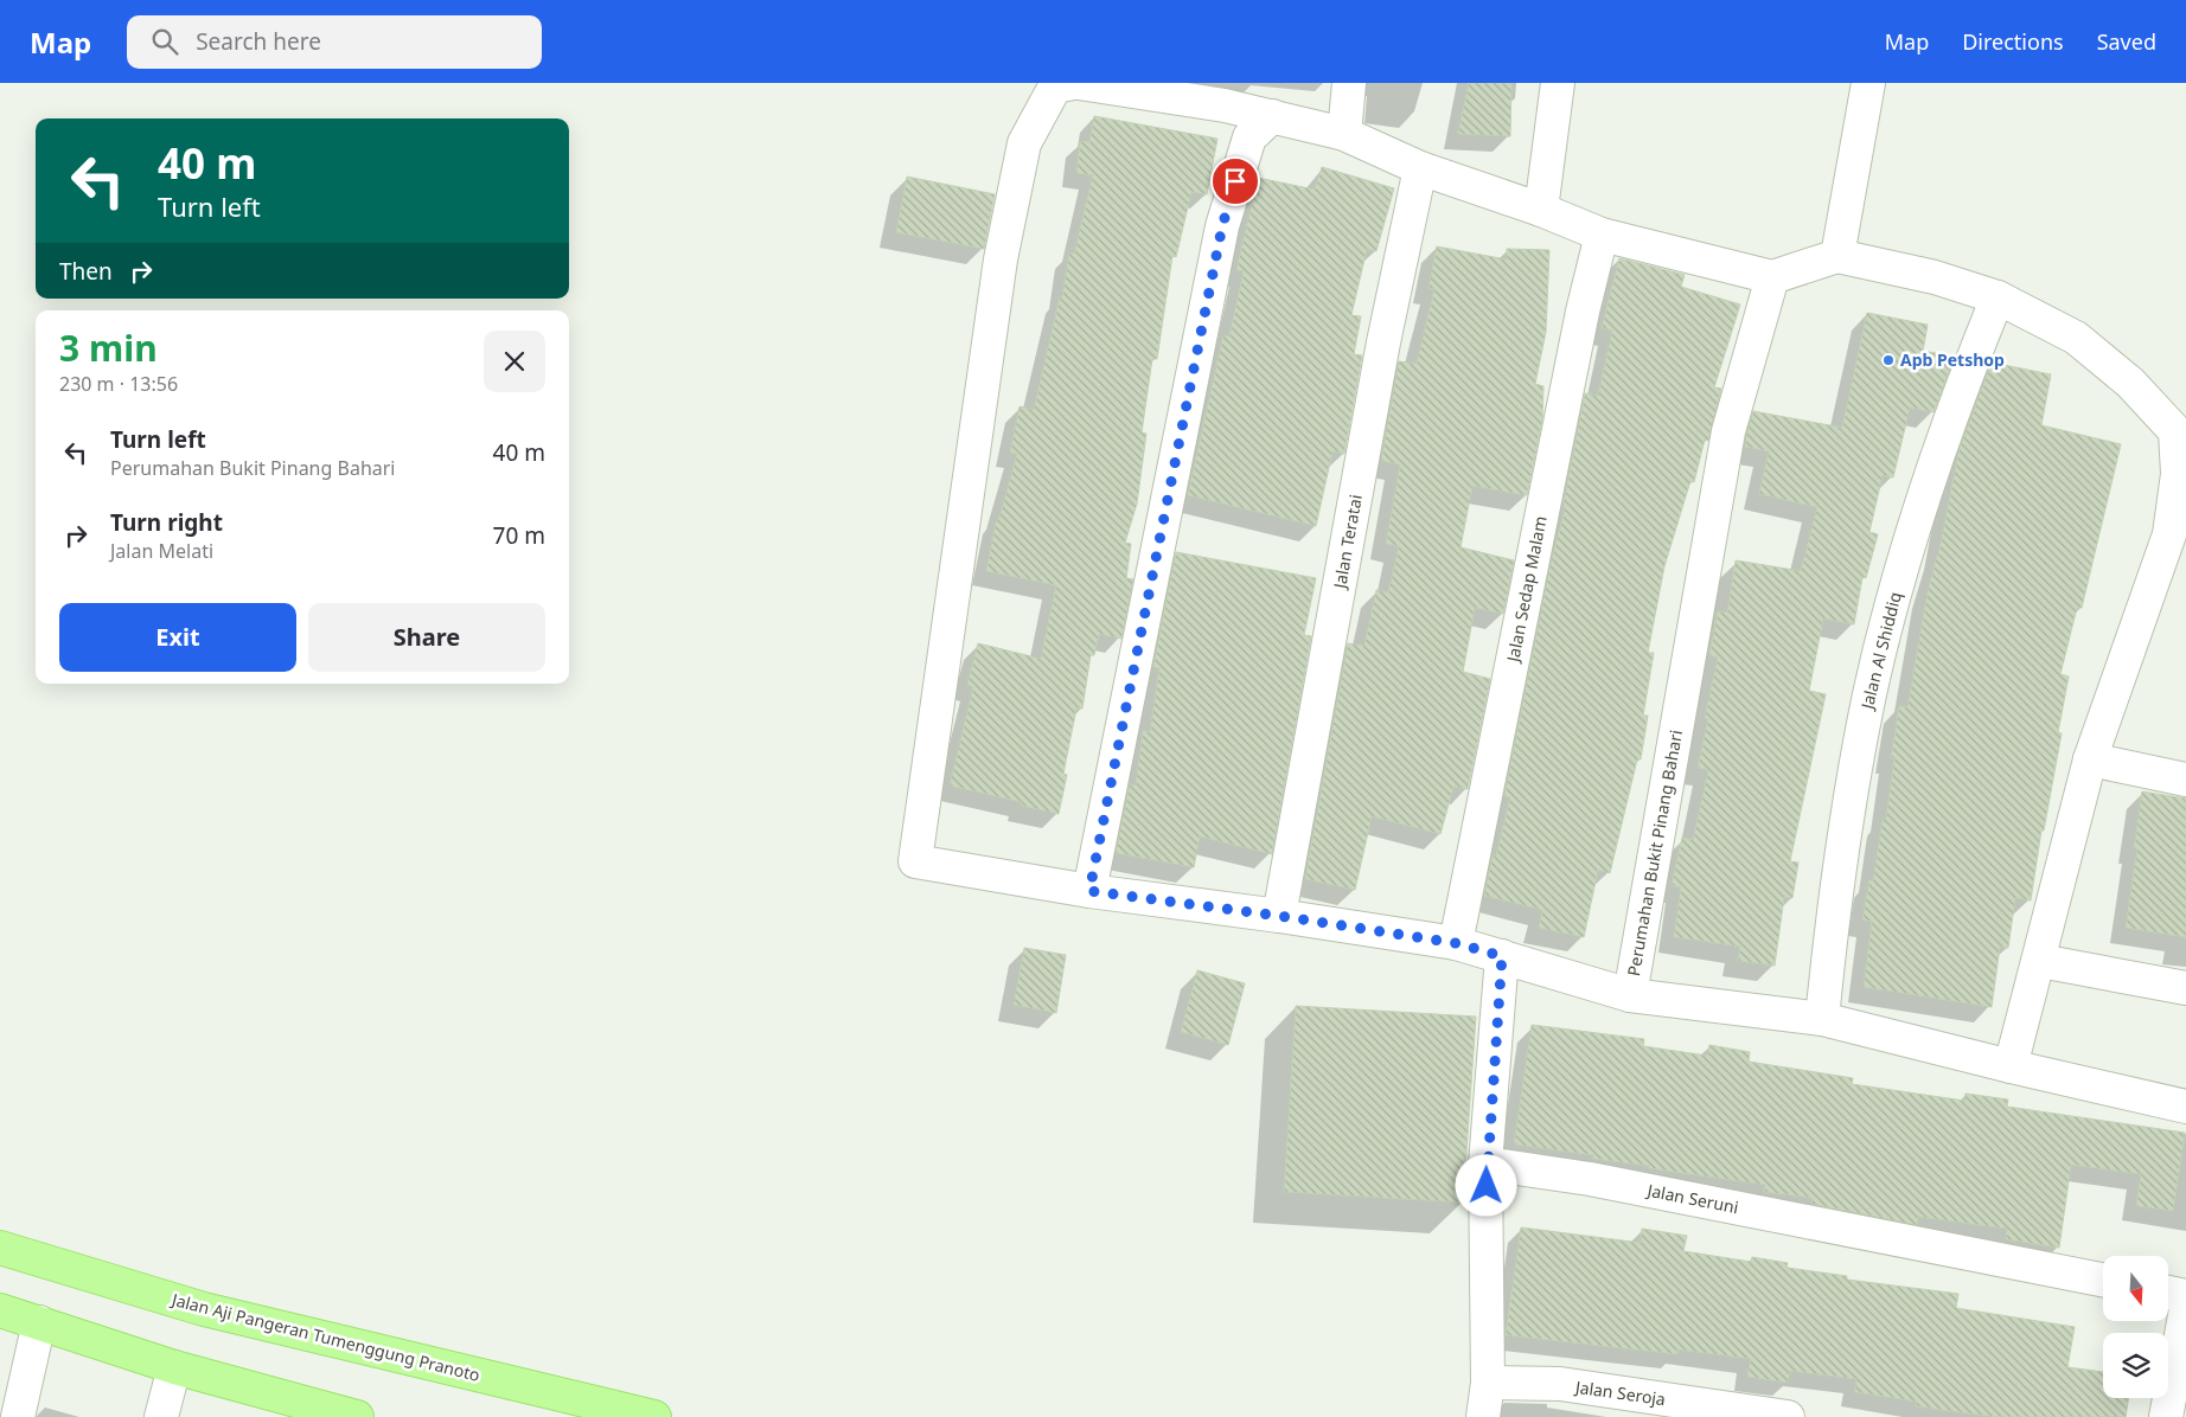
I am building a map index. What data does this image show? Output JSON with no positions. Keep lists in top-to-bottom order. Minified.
{"streets":{"main road":["Jalan Aji Pangeran Tumenggung Pranoto"],"street":["Jalan Teratai","Jalan Sedap Malam","Jalan Al Shiddiq","Perumahan Bukit Pinang Bahari","Jalan Seruni","Jalan Seroja"]},"crossings":[["Jalan Teratai","Perumahan Bukit Pinang Bahari"],["Jalan Sedap Malam","Perumahan Bukit Pinang Bahari"]],"places":["Apb Petshop"],"north":"bottom","page":{"header":"Map","search":"Search here","nav":["Map","Directions","Saved"],"turn":["40 m","Turn left"],"then":"Then","heading":["3 min","230 m · 13:56"],"list":[{"name":"Turn left","note":"Perumahan Bukit Pinang Bahari","value":"40 m"},{"name":"Turn right","note":"Jalan Melati","value":"70 m"}],"buttons":["Exit","Share"]}}
